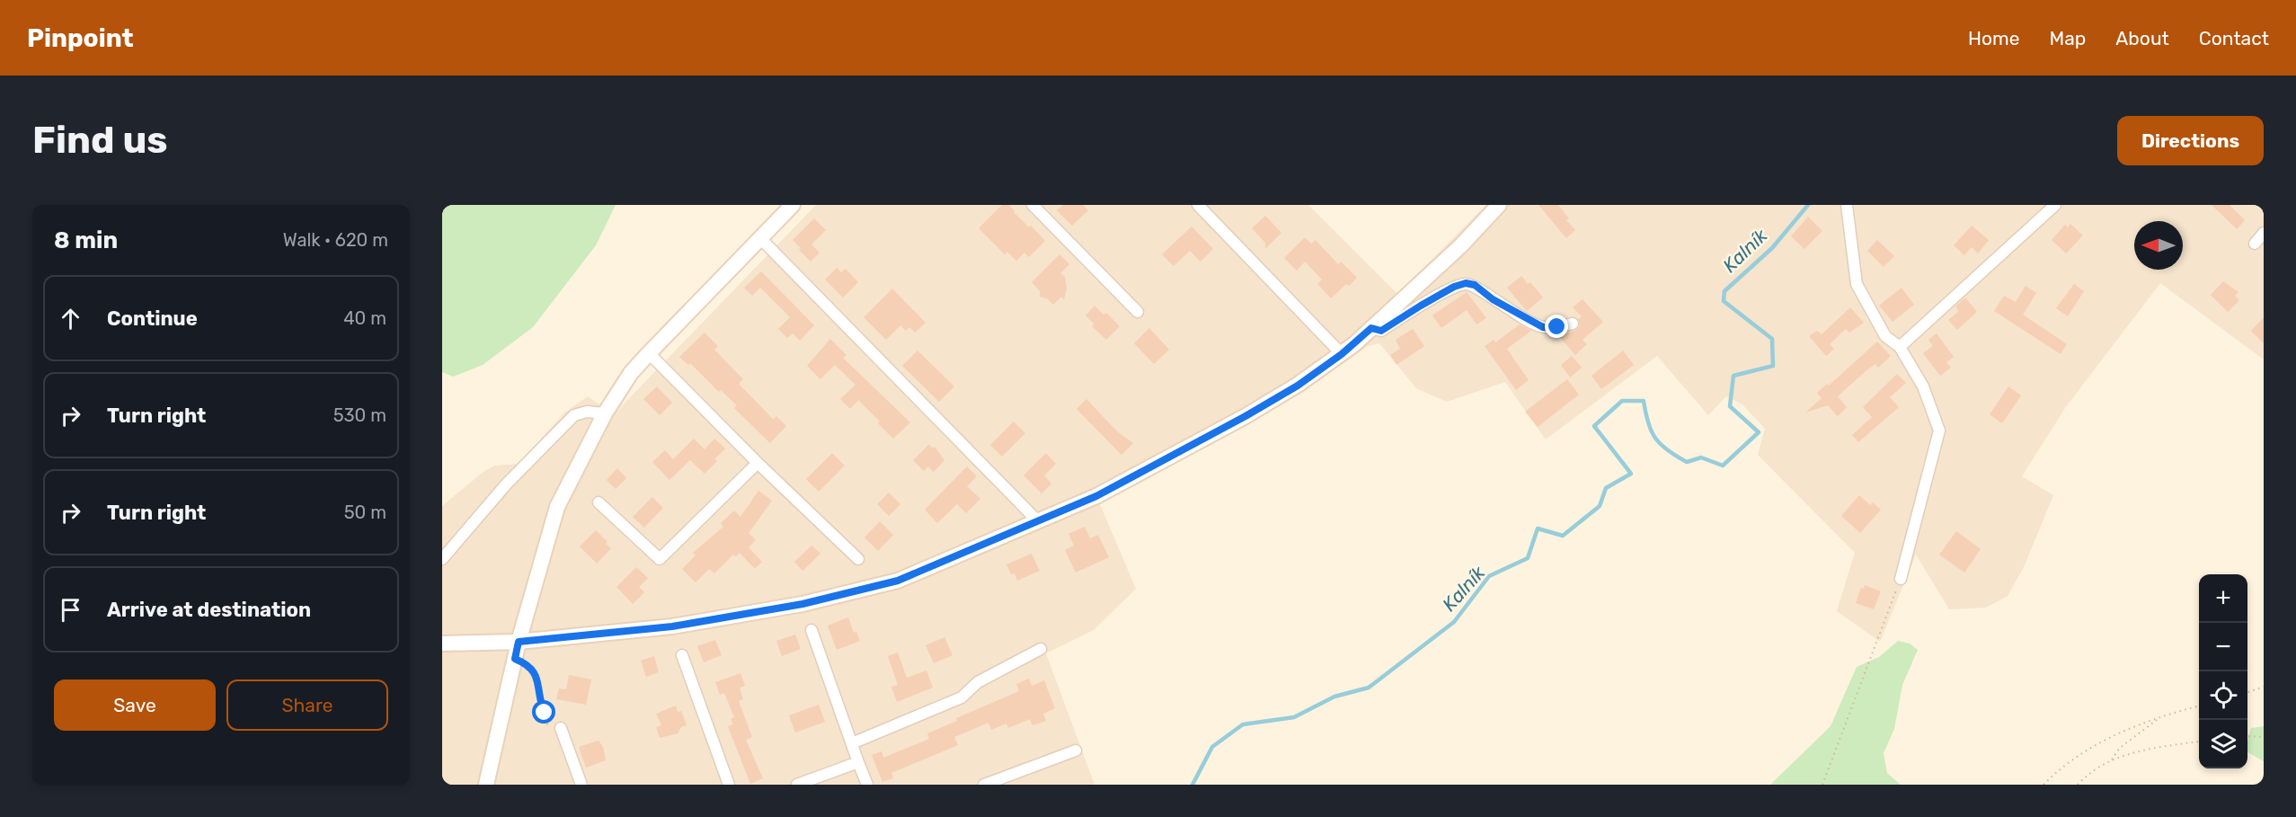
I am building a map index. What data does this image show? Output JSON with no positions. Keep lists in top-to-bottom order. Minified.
{"water":["Kalník"],"north":"left","page":{"header":"Pinpoint","nav":["Home","Map","About","Contact"],"buttons":["Directions",["Save","Share"]],"title":"Find us","heading":["8 min","Walk · 620 m"],"list":[["Continue","40 m"],["Turn right","530 m"],["Turn right","50 m"],"Arrive at destination"],"map_buttons":["+","−"]}}
